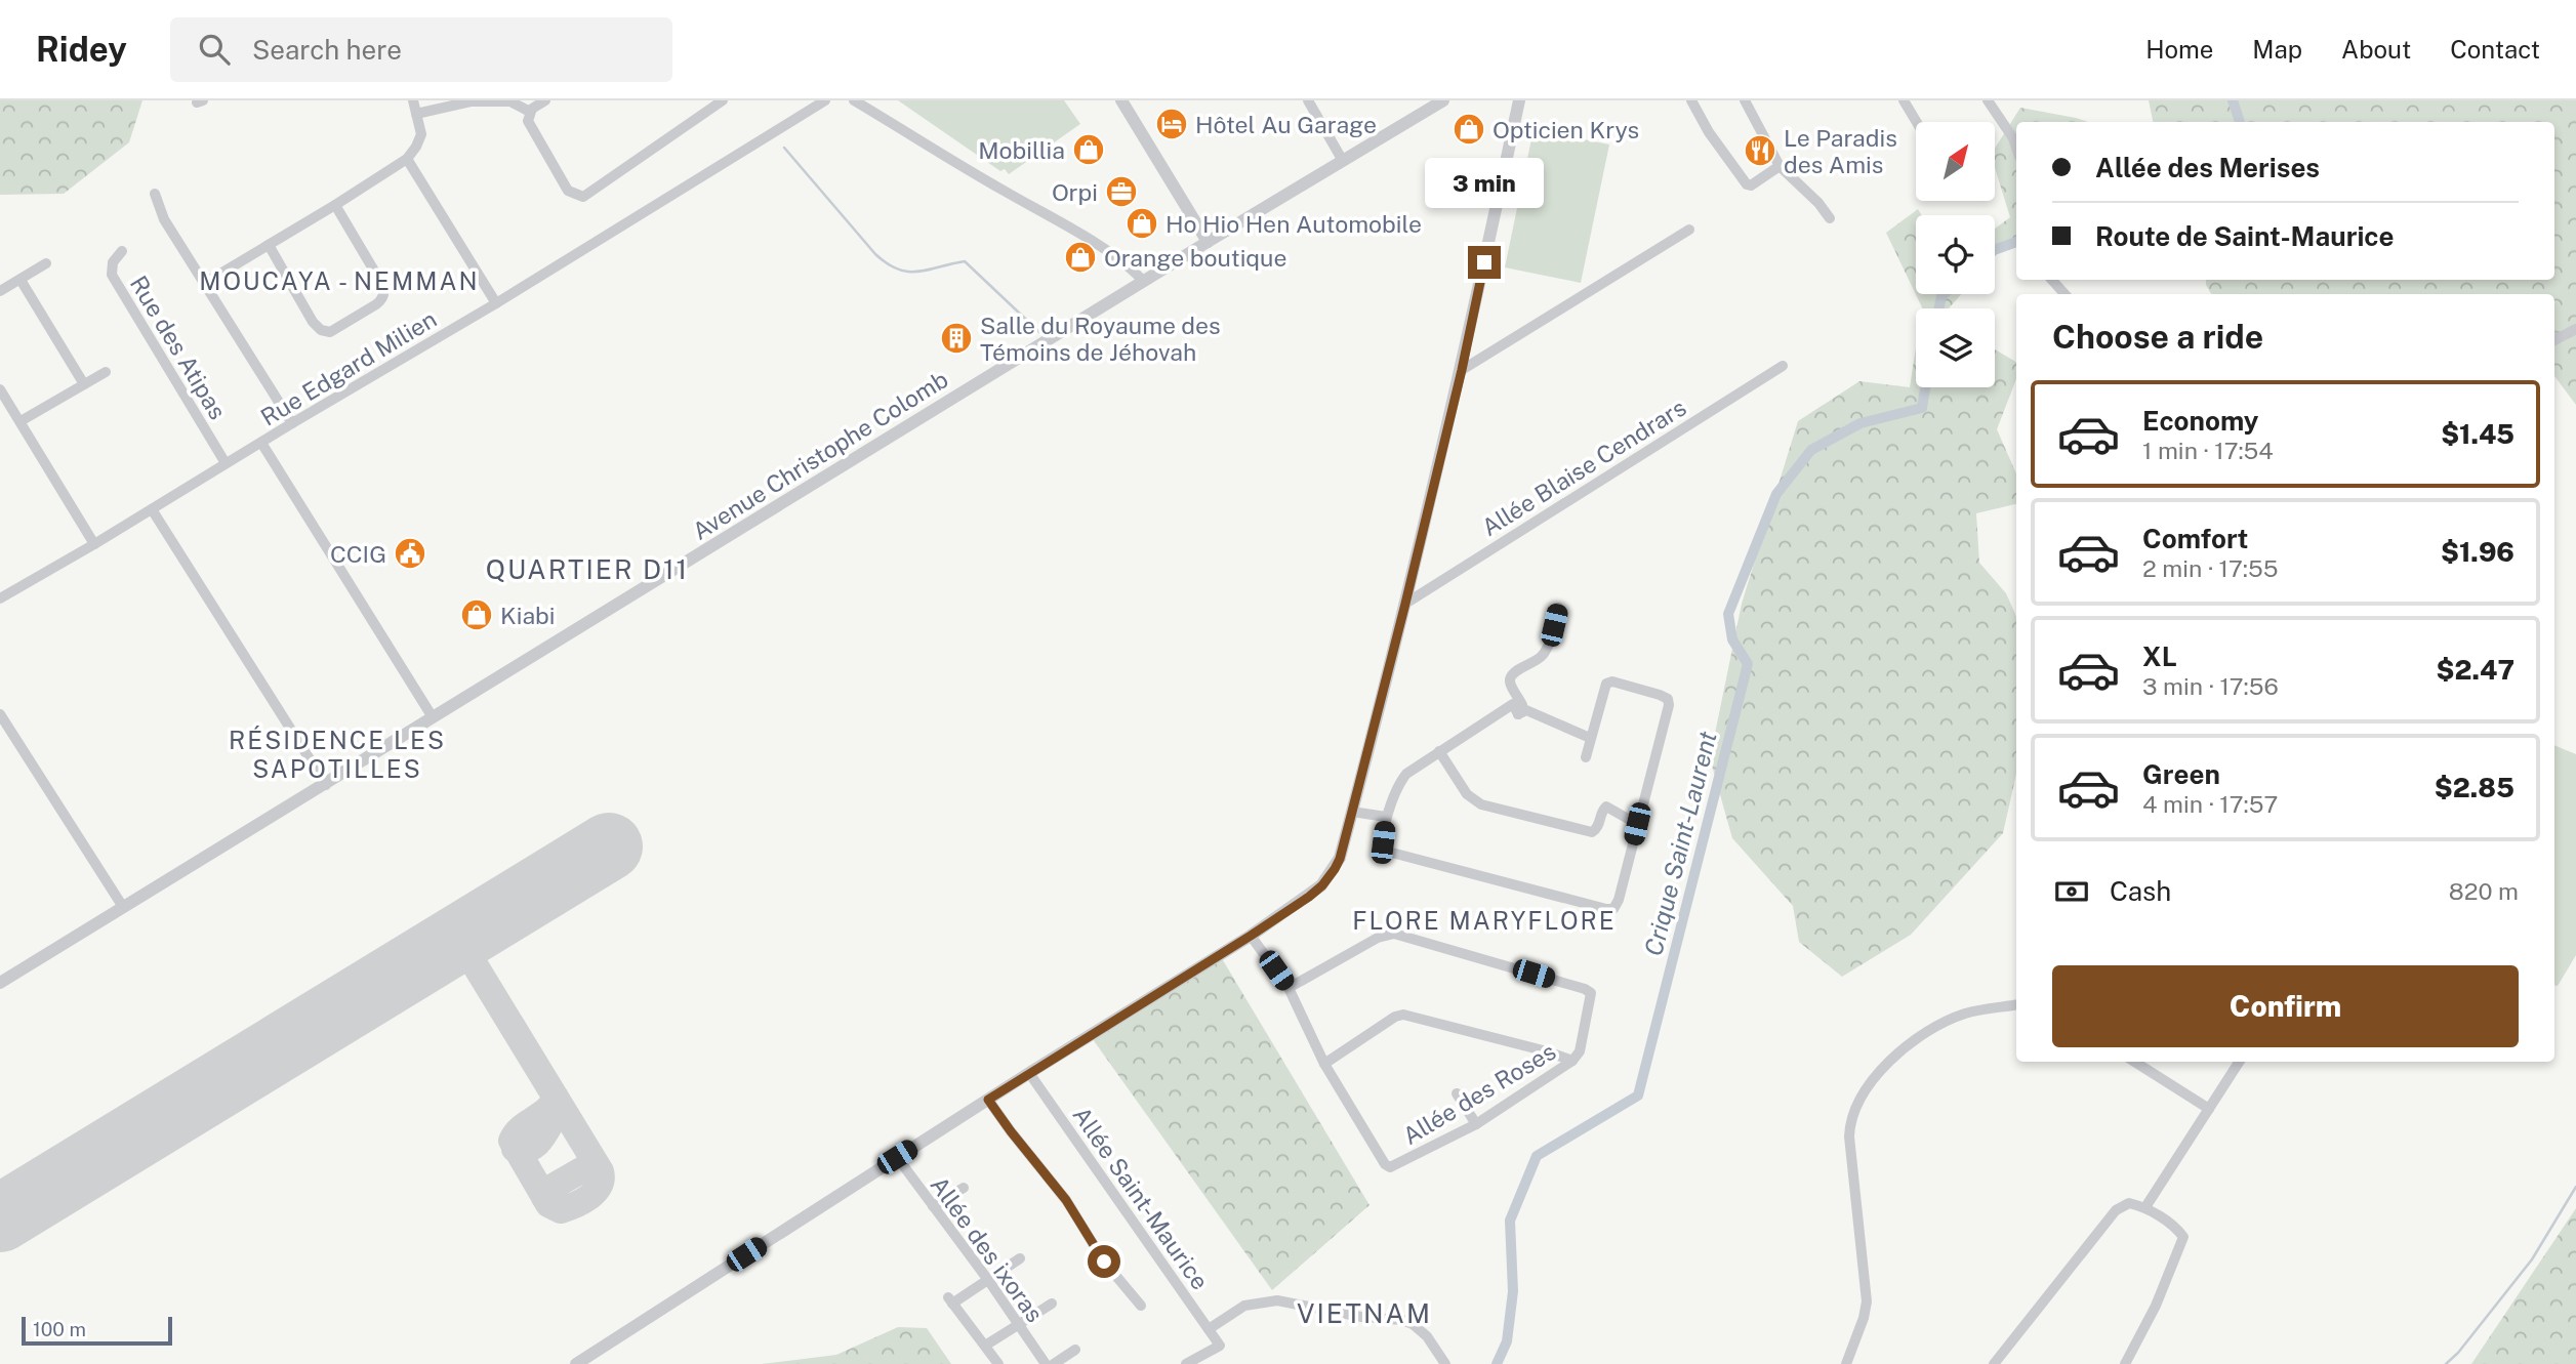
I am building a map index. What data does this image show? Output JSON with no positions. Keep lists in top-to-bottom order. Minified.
{"streets":{"street":["Rue des Atipas","Rue Edgard Milien","Avenue Christophe Colomb","Allée Blaise Cendrars","Allée des Roses","Allée Saint-Maurice","Allée des ixoras"]},"crossings":[["Rue des Atipas","Rue Edgard Milien"]],"districts":["MOUCAYA - NEMMAN","QUARTIER D11","RÉSIDENCE LES SAPOTILLES","FLORE MARYFLORE","VIETNAM"],"water":["Crique Saint-Laurent"],"places":{"hotel":["Hôtel Au Garage"],"shop":["Opticien Krys","Mobillia","Ho Hio Hen Automobile","Orange boutique","Kiabi"],"restaurant":["Le Paradis des Amis"],"office":["Orpi"],"building":["Salle du Royaume des Témoins de Jéhovah"],"public building":["CCIG"]},"scale_bar":"100 m","north":"top right","page":{"header":"Ridey","search":"Search here","nav":["Home","Map","About","Contact"],"banner":["Allée des Merises","Route de Saint-Maurice"],"bubble":"3 min","heading":"Choose a ride","list":[{"name":"Economy","note":"1 min · 17:54","value":"$1.45"},{"name":"Comfort","note":"2 min · 17:55","value":"$1.96"},{"name":"XL","note":"3 min · 17:56","value":"$2.47"},{"name":"Green","note":"4 min · 17:57","value":"$2.85"}],"pay":["Cash","820 m"],"buttons":"Confirm","scale":"100 m"}}
